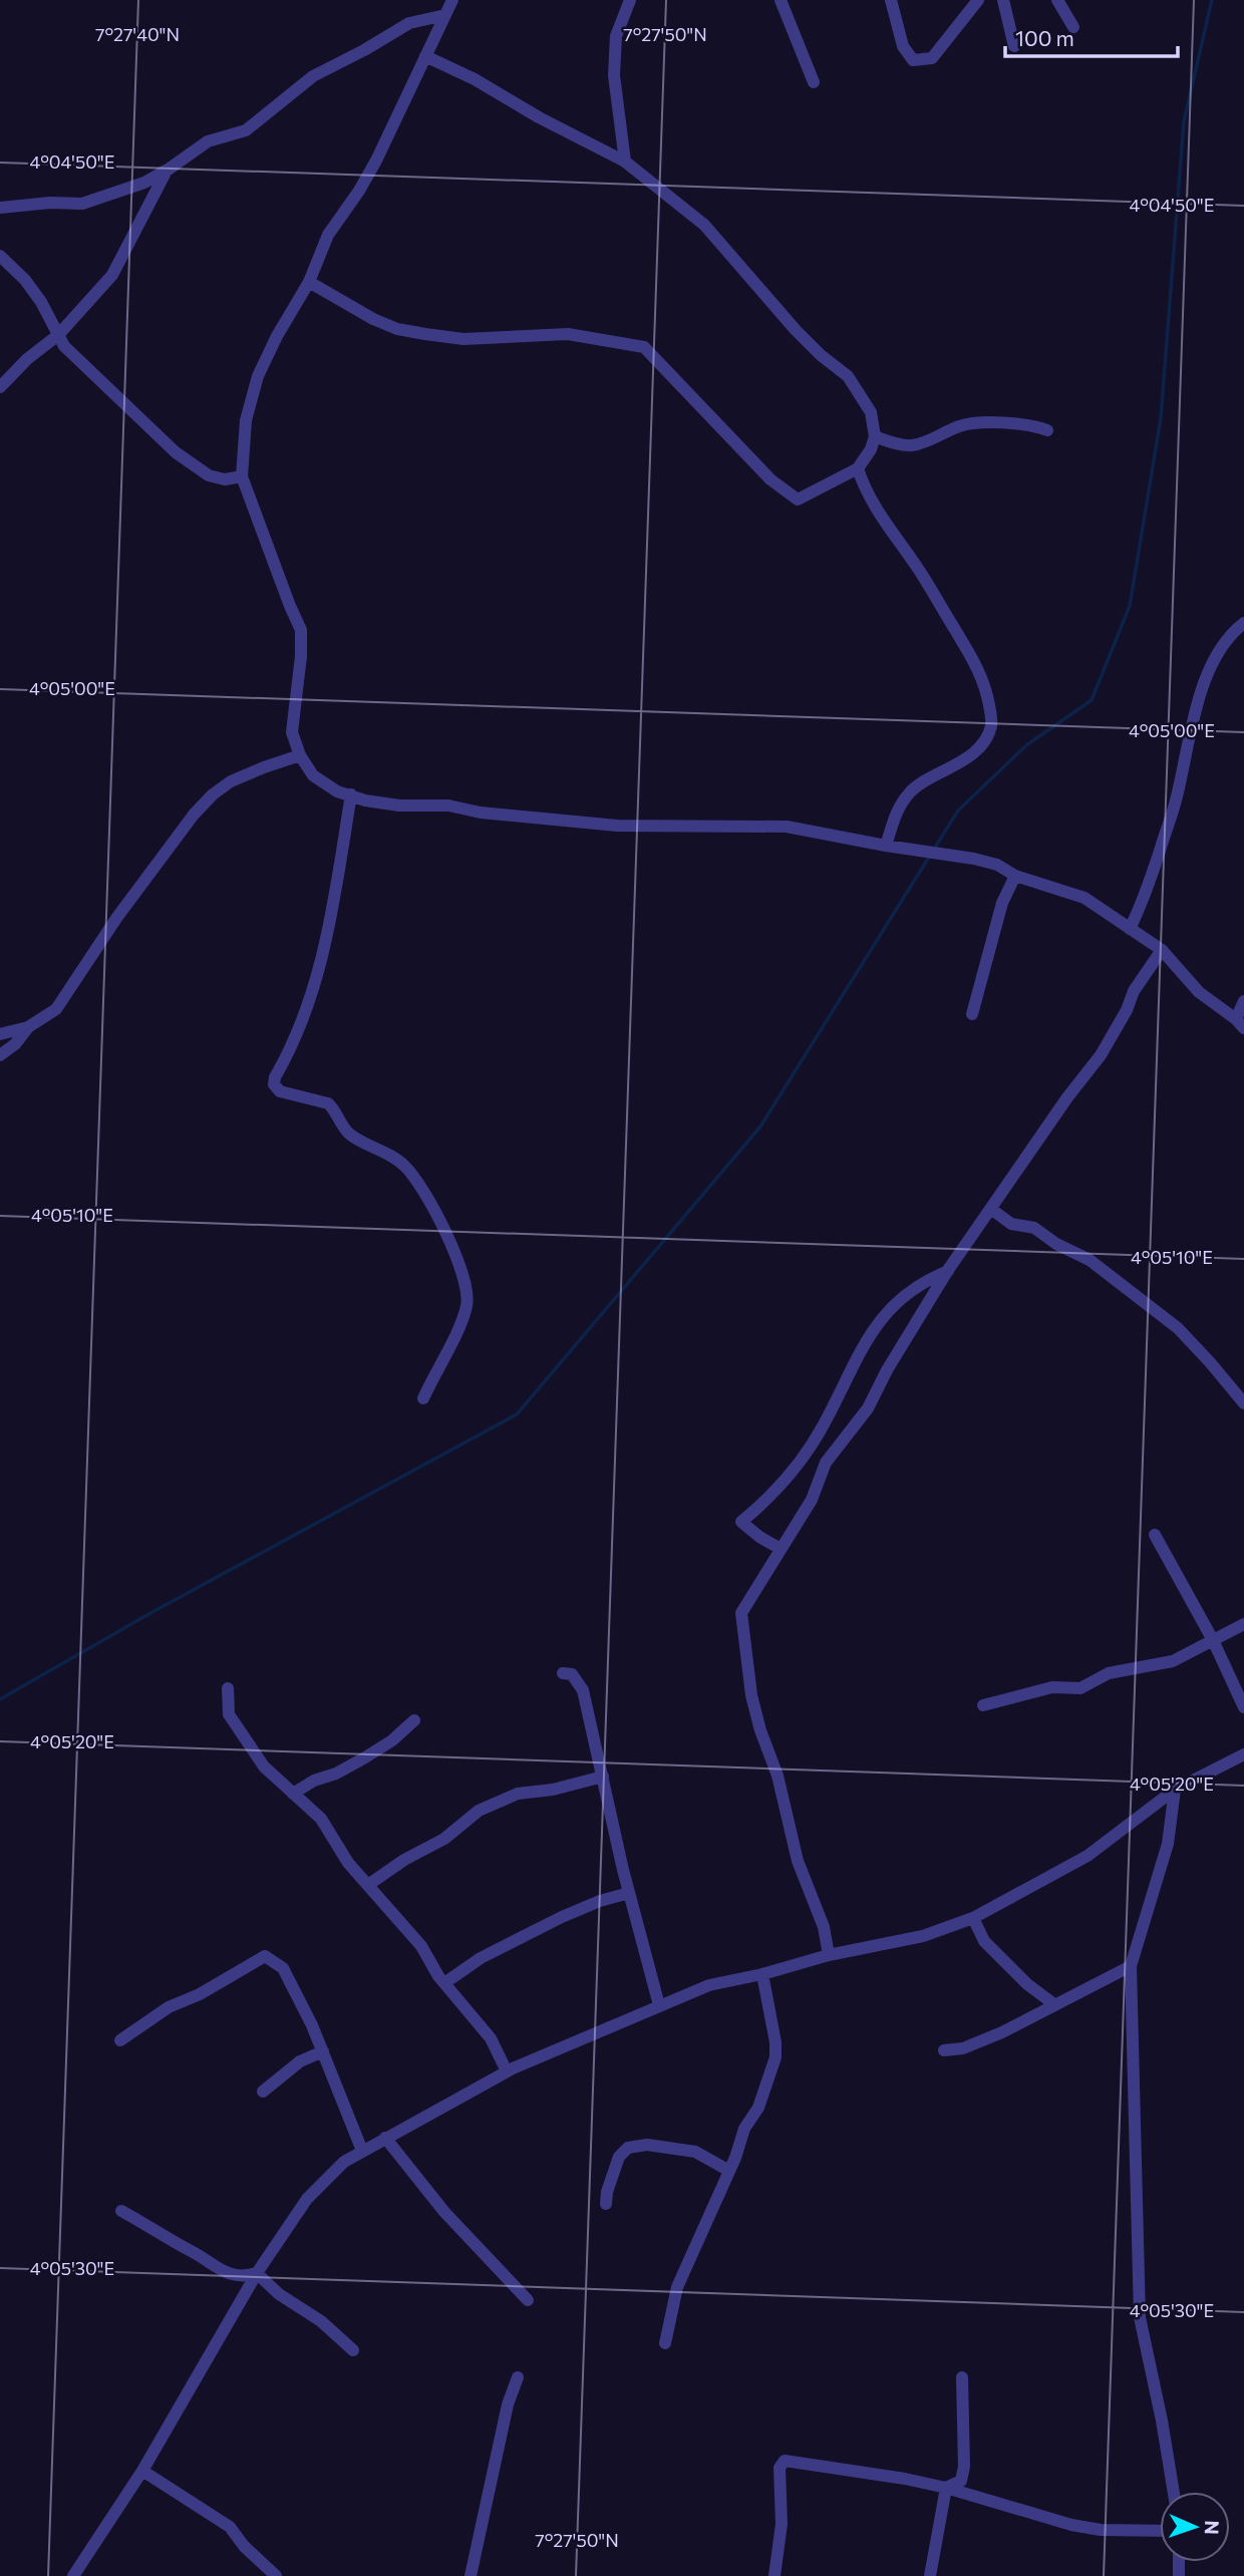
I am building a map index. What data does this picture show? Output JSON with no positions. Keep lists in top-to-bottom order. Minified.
{"scale_bar":"100 m","north":"right","coordinates":["7°27'40\"N","7°27'50\"N","4°04'50\"E","4°05'00\"E","4°05'10\"E","4°05'20\"E","4°05'30\"E"]}
